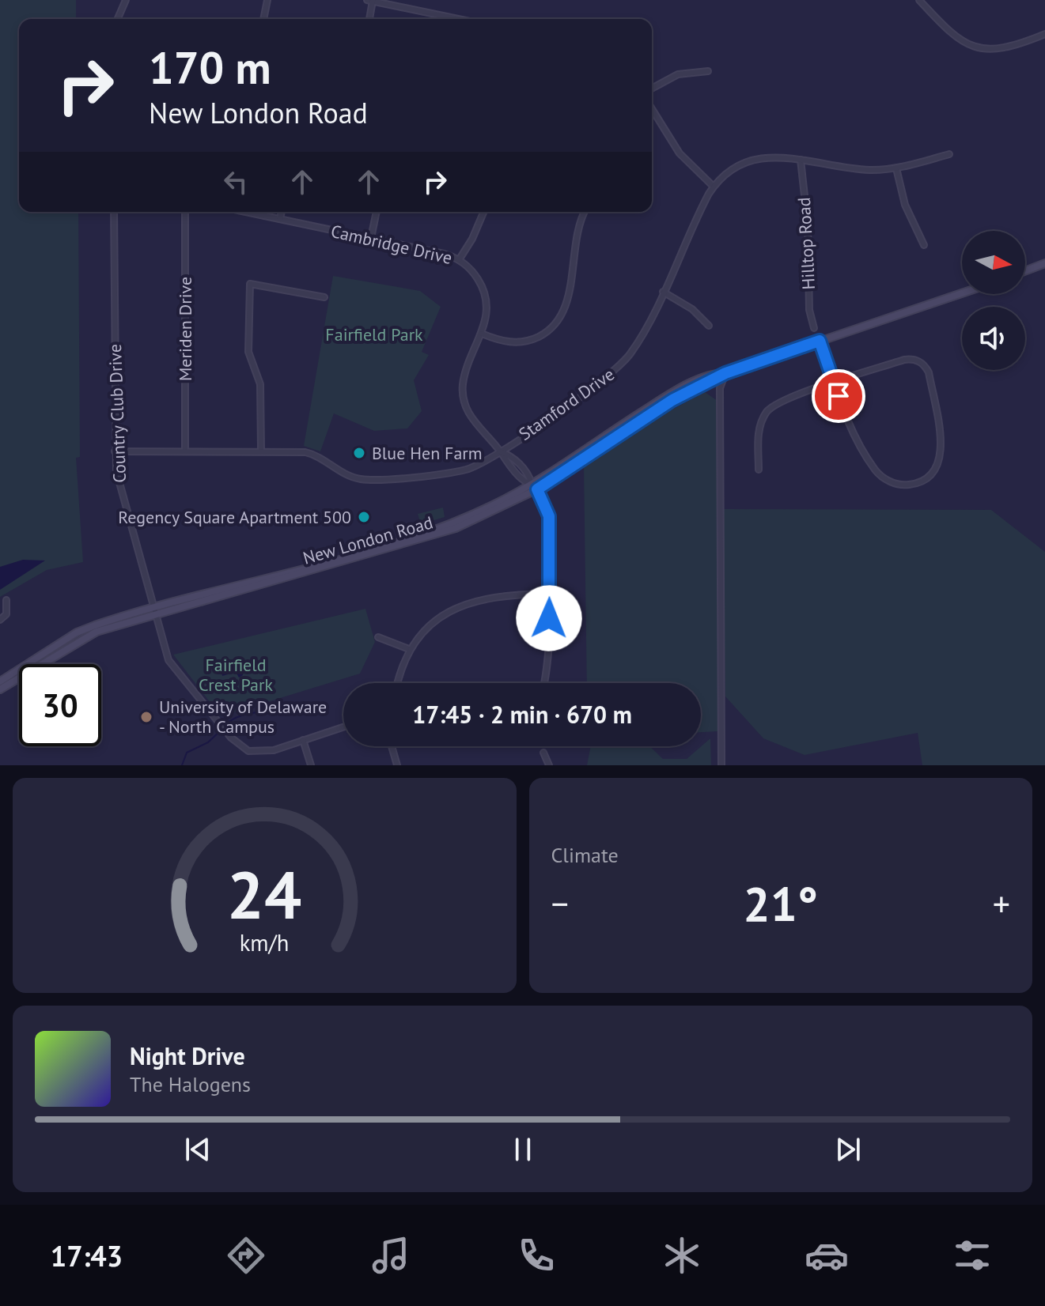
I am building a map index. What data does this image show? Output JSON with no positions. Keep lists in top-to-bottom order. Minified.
{"streets":{"main road":["New London Road"],"street":["Hilltop Road","Cambridge Drive","Meriden Drive","Stamford Drive","Country Club Drive"]},"crossings":[["Hilltop Road","Stamford Drive"],["Cambridge Drive","Stamford Drive"],["Cambridge Drive","New London Road"],["Meriden Drive","Stamford Drive"],["Stamford Drive","Country Club Drive"],["Country Club Drive","New London Road"]],"parks":["Fairfield Park","Fairfield Crest Park"],"places":["Blue Hen Farm","Regency Square Apartment 500","University of Delaware - North Campus"],"north":"right","page":{"turn":["170 m","New London Road"],"limit":"30","trip":"17:45 · 2 min · 670 m","tile":"Climate","heat":["−","21°","+"],"song":["Night Drive","The Halogens"],"tabs":"17:43","gauge":["24","km/h"]}}
